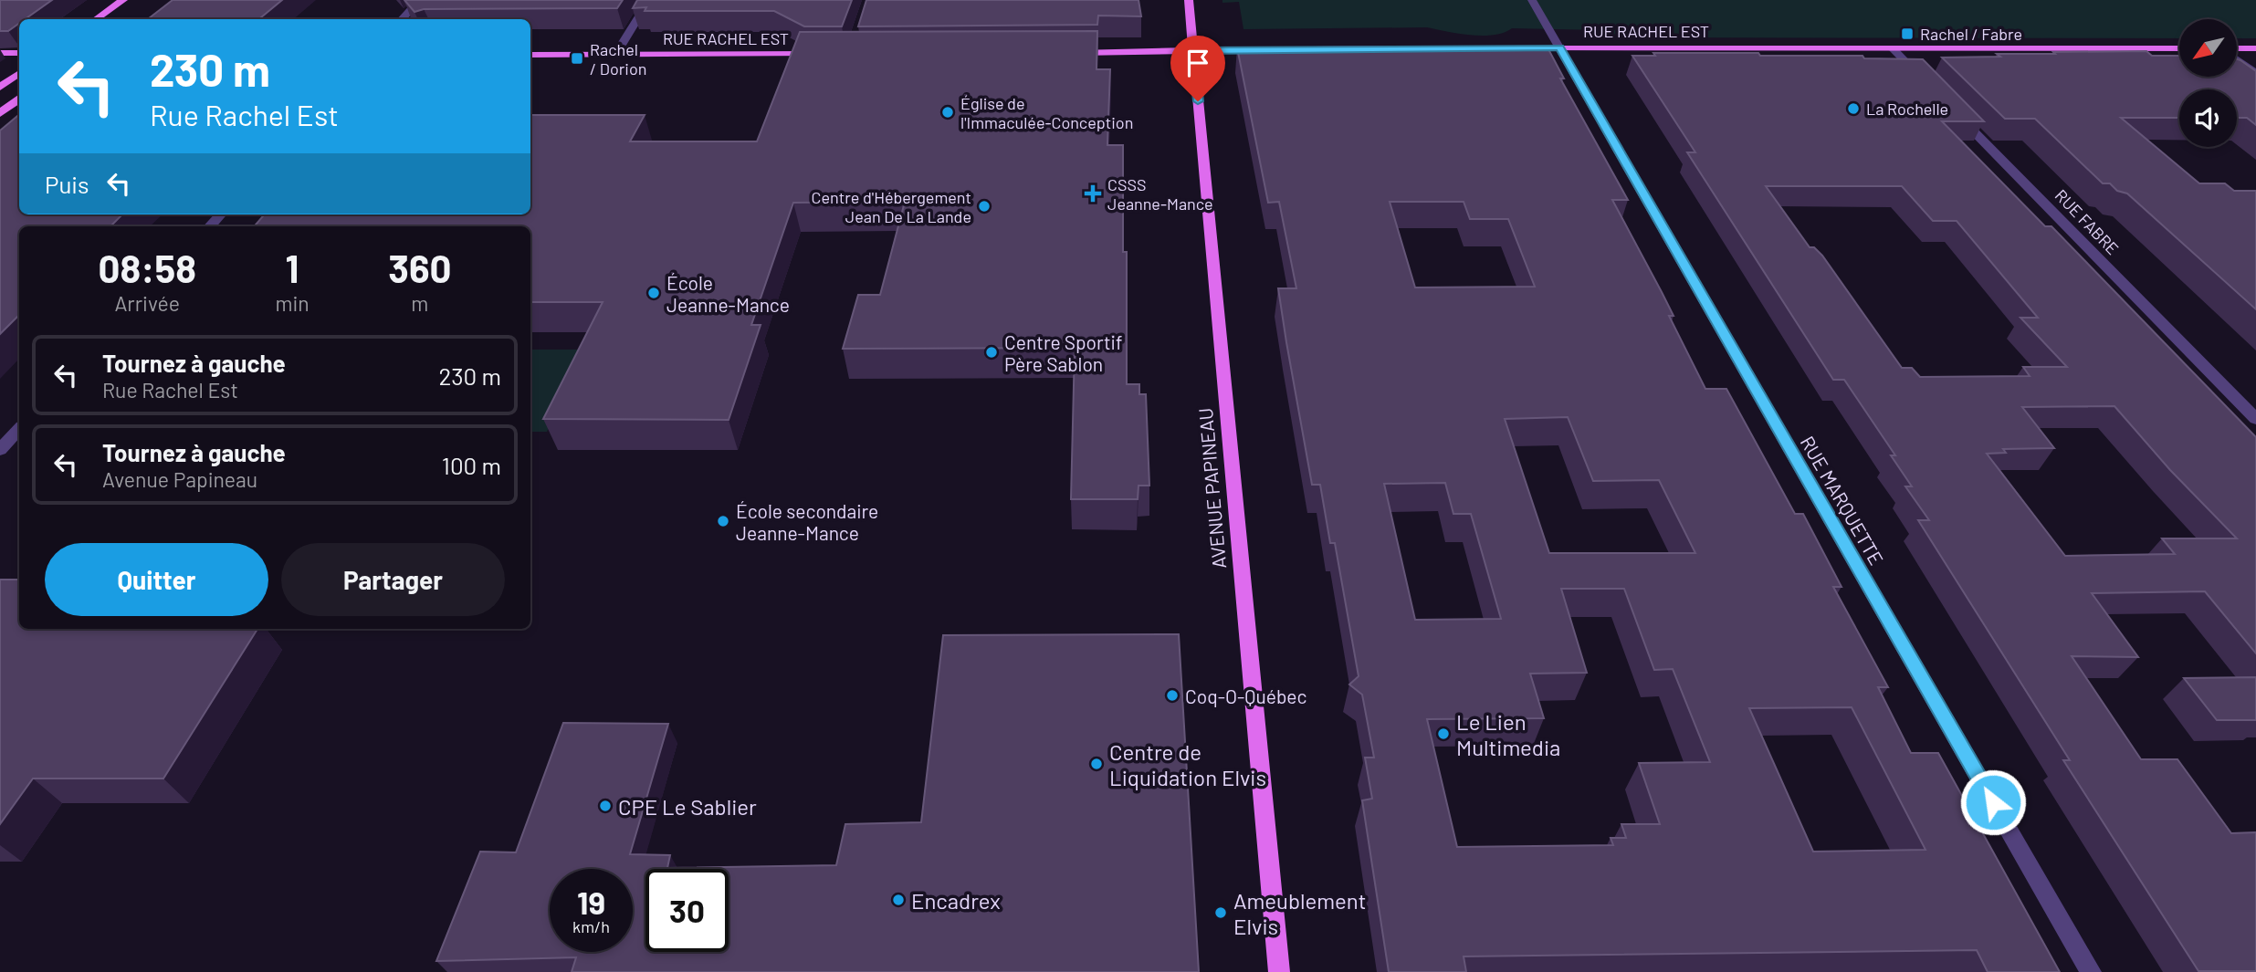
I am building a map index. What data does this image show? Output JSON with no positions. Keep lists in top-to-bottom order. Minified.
{"streets":{"main road":["RUE RACHEL EST","AVENUE PAPINEAU"],"street":["RUE FABRE","RUE MARQUETTE"]},"crossings":[["RUE RACHEL EST","RUE MARQUETTE"]],"places":{"transit":["Rachel / Fabre","Rachel / Dorion"],"other":["La Rochelle","Église de l'Immaculée-Conception","Centre d'Hébergement Jean De La Lande","École Jeanne-Mance","Centre Sportif Père Sablon","École secondaire Jeanne-Mance","Coq-O-Québec","Le Lien Multimedia","Centre de Liquidation Elvis","CPE Le Sablier","Encadrex","Ameublement Elvis"],"health":["CSSS Jeanne-Mance"]},"north":"bottom left","page":{"turn":["230 m","Rue Rachel Est"],"then":"Puis","eta":["08:58","Arrivée","1","min","360","m"],"list":[{"name":"Tournez à gauche","note":"Rue Rachel Est","value":"230 m"},{"name":"Tournez à gauche","note":"Avenue Papineau","value":"100 m"}],"buttons":["Quitter","Partager"],"speed":"19 km/h","limit":"30"}}
